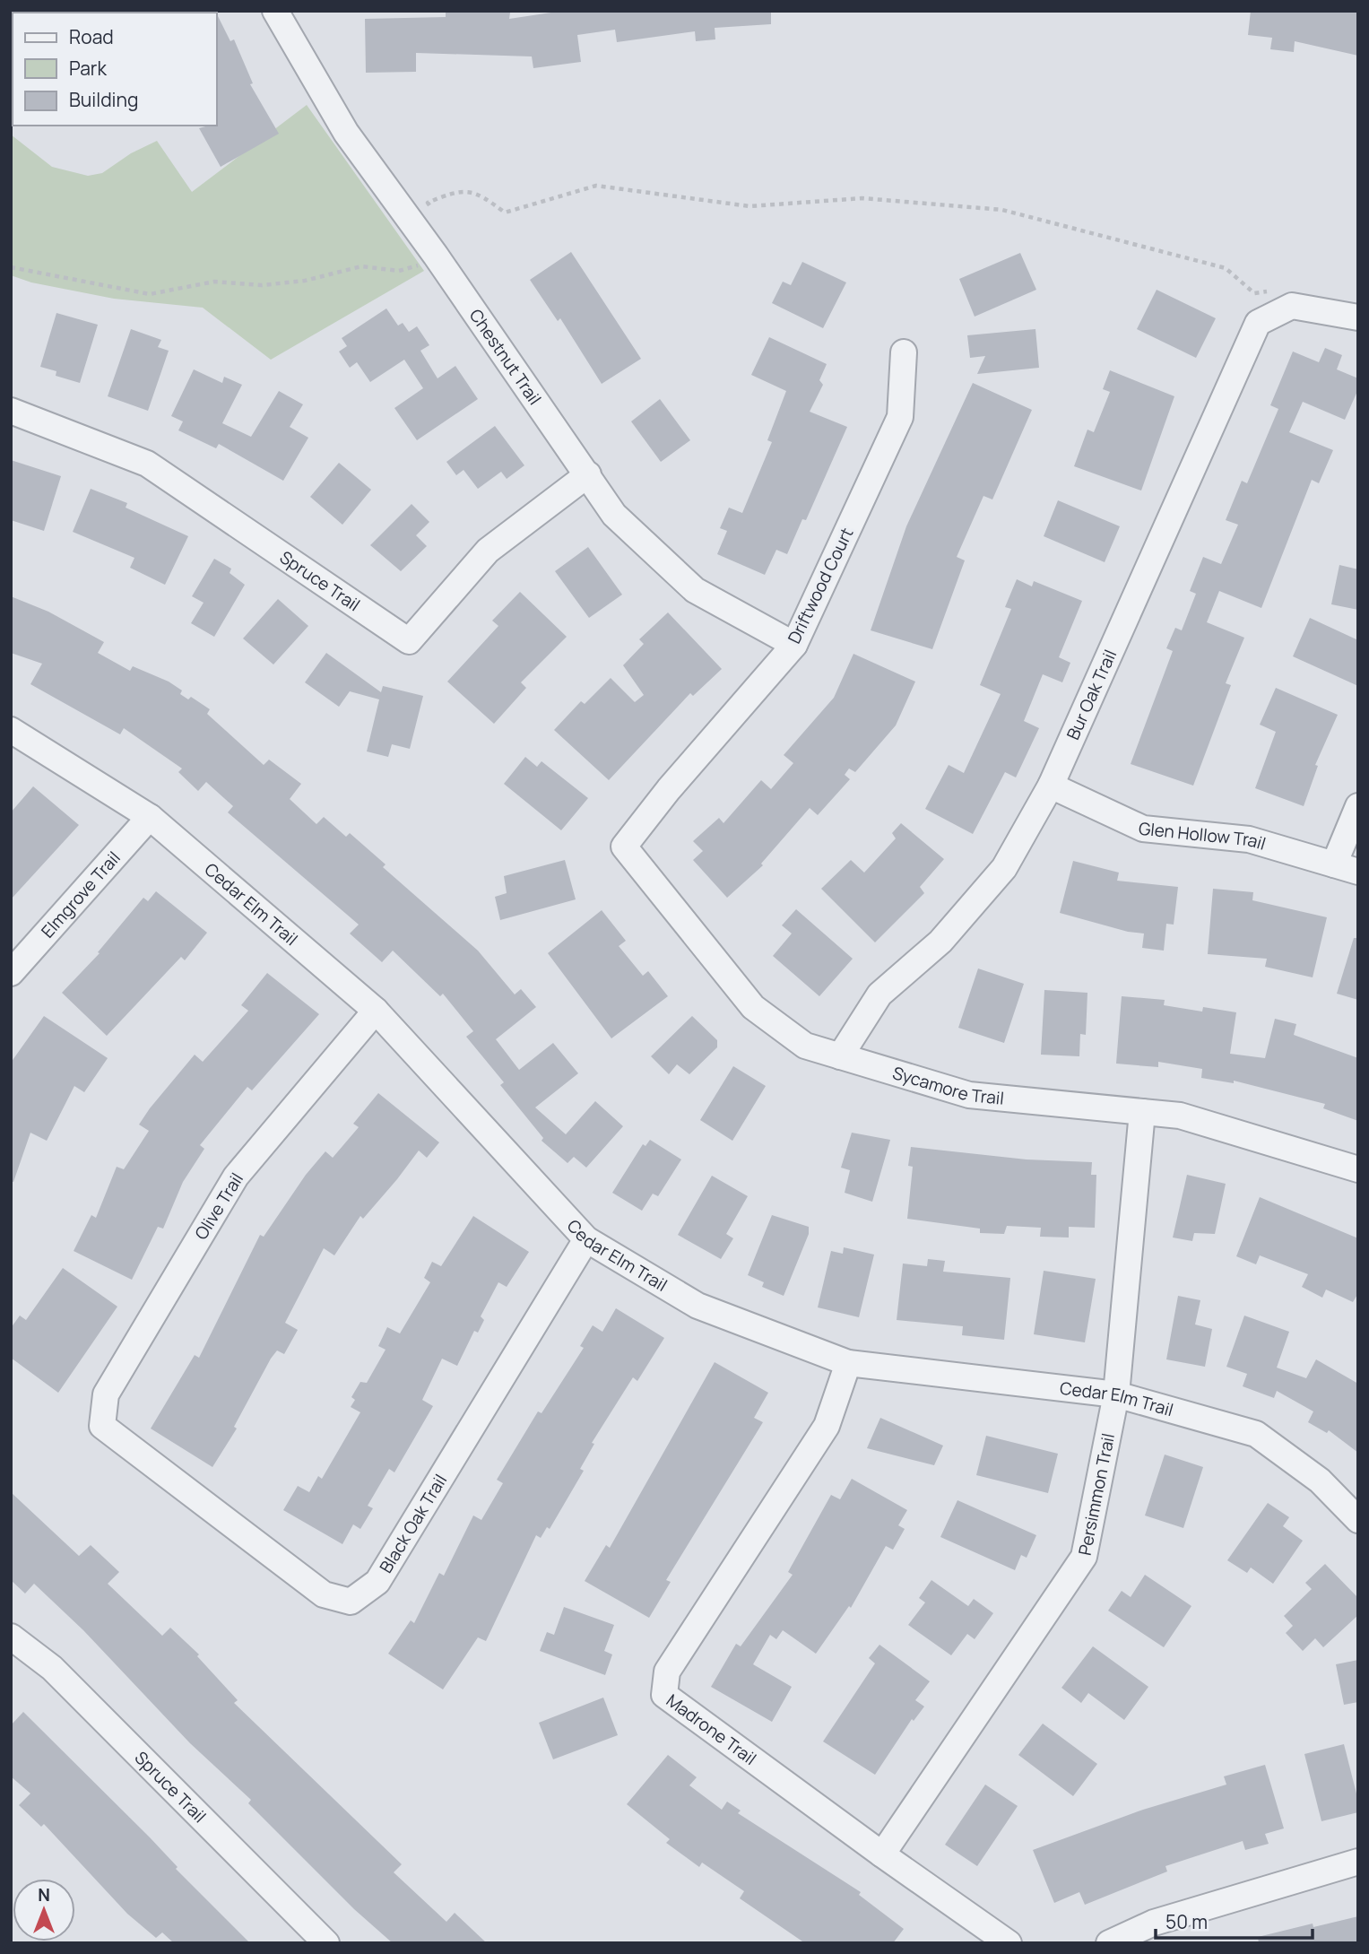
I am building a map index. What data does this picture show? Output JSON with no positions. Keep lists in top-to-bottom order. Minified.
{"streets":{"street":["Chestnut Trail","Spruce Trail","Driftwood Court","Bur Oak Trail","Glen Hollow Trail","Elmgrove Trail","Cedar Elm Trail","Sycamore Trail","Olive Trail","Persimmon Trail","Black Oak Trail","Madrone Trail"]},"crossings":[["Chestnut Trail","Spruce Trail"],["Chestnut Trail","Driftwood Court"],["Driftwood Court","Sycamore Trail"],["Bur Oak Trail","Glen Hollow Trail"],["Bur Oak Trail","Sycamore Trail"],["Elmgrove Trail","Cedar Elm Trail"],["Cedar Elm Trail","Olive Trail"],["Cedar Elm Trail","Persimmon Trail"],["Cedar Elm Trail","Black Oak Trail"],["Cedar Elm Trail","Madrone Trail"],["Sycamore Trail","Persimmon Trail"],["Olive Trail","Black Oak Trail"],["Persimmon Trail","Madrone Trail"]],"legend":["Road","Park","Building"],"scale_bar":"50 m","north":"top"}
